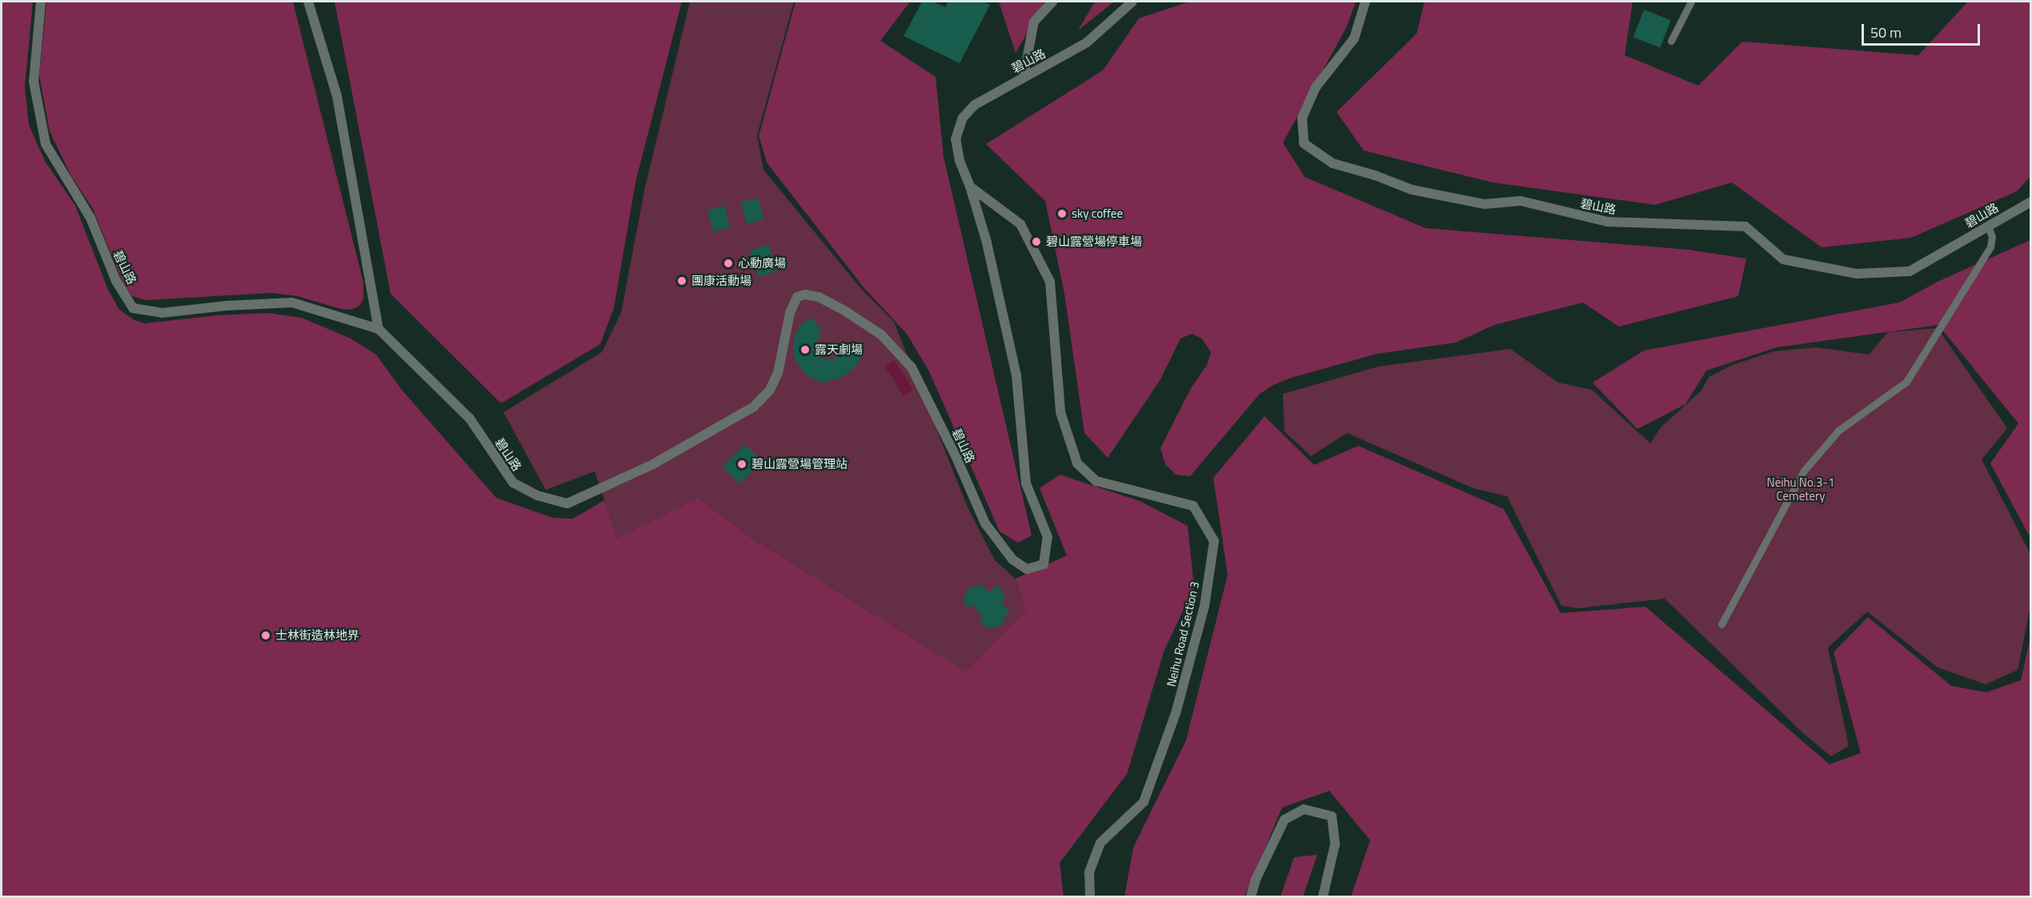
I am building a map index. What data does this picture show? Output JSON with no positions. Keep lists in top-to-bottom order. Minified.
{"streets":{"street":["碧山路","Neihu Road Section 3"]},"crossings":[["碧山路","Neihu Road Section 3"]],"parks":["Neihu No.3-1 Cemetery"],"places":["sky coffee","碧山露營場停車場","心動廣場","團康活動場","露天劇場","碧山露營場管理站","士林街造林地界"],"scale_bar":"50 m"}
